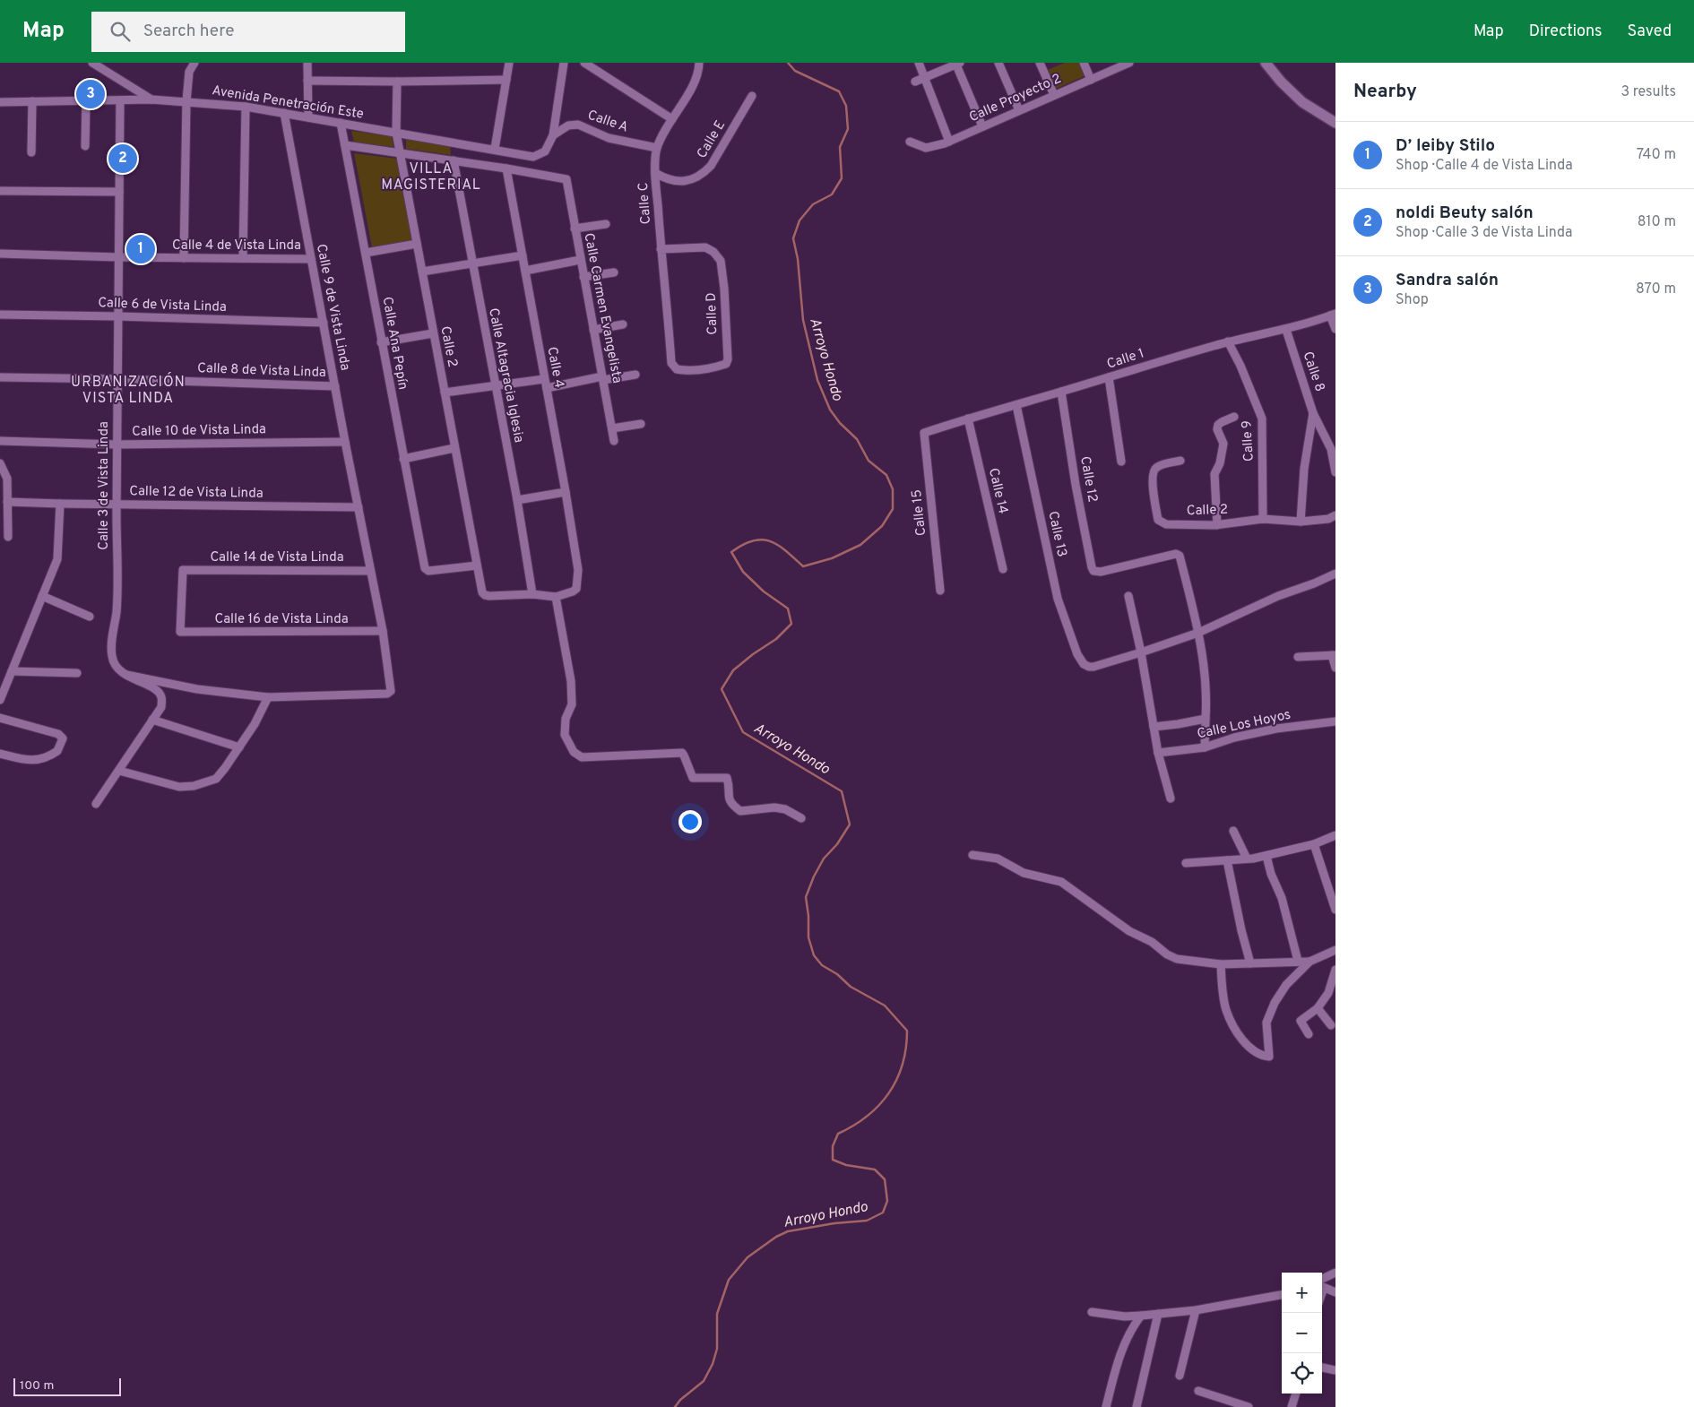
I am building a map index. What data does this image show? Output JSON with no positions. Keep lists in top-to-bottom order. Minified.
{"streets":{"street":["Calle Proyecto 2","Avenida Penetración Este","Calle A","Calle E","Calle C","Calle 4 de Vista Linda","Calle 6 de Vista Linda","Calle 9 de Vista Linda","Calle Carmen Evangelista","Calle D","Calle Ana Pepín","Calle 2","Calle 1","Calle 4","Calle 8 de Vista Linda","Calle 8","Calle Altagracia Iglesia","Calle 10 de Vista Linda","Calle 9","Calle 12","Calle 3 de Vista Linda","Calle 14","Calle 12 de Vista Linda","Calle 15","Calle 13","Calle 14 de Vista Linda","Calle 16 de Vista Linda","Calle Los Hoyos"]},"crossings":[["Avenida Penetración Este","Calle A"],["Avenida Penetración Este","Calle 9 de Vista Linda"],["Avenida Penetración Este","Calle Ana Pepín"],["Avenida Penetración Este","Calle 2"],["Avenida Penetración Este","Calle 3 de Vista Linda"],["Calle A","Calle C"],["Calle E","Calle C"],["Calle C","Calle D"],["Calle 4 de Vista Linda","Calle 9 de Vista Linda"],["Calle 4 de Vista Linda","Calle 3 de Vista Linda"],["Calle 6 de Vista Linda","Calle 9 de Vista Linda"],["Calle 6 de Vista Linda","Calle 3 de Vista Linda"],["Calle 9 de Vista Linda","Calle 8 de Vista Linda"],["Calle 9 de Vista Linda","Calle 10 de Vista Linda"],["Calle 9 de Vista Linda","Calle 12 de Vista Linda"],["Calle 9 de Vista Linda","Calle 14 de Vista Linda"],["Calle 9 de Vista Linda","Calle 16 de Vista Linda"],["Calle Carmen Evangelista","Calle 4"],["Calle Ana Pepín","Calle 2"],["Calle 2","Calle Altagracia Iglesia"],["Calle 2","Calle 9"],["Calle 1","Calle 8"],["Calle 1","Calle 9"],["Calle 1","Calle 12"],["Calle 1","Calle 14"],["Calle 1","Calle 15"],["Calle 1","Calle 13"],["Calle 8 de Vista Linda","Calle 3 de Vista Linda"],["Calle 10 de Vista Linda","Calle 3 de Vista Linda"],["Calle 3 de Vista Linda","Calle 12 de Vista Linda"],["Calle 14 de Vista Linda","Calle 16 de Vista Linda"]],"districts":["VILLA MAGISTERIAL","URBANIZACIÓN VISTA LINDA"],"water":["Arroyo Hondo"],"scale_bar":"100 m","page":{"header":"Map","search":"Search here","nav":["Map","Directions","Saved"],"heading":["Nearby","3 results"],"pins":["3","2","1"],"list":[{"mark":"1","name":"D’ leiby Stilo","note":"Shop · Calle 4 de Vista Linda","value":"740 m"},{"mark":"2","name":"noldi Beuty salón","note":"Shop · Calle 3 de Vista Linda","value":"810 m"},{"mark":"3","name":"Sandra salón","note":"Shop","value":"870 m"}],"map_buttons":["+","−"],"scale":"100 m"}}
